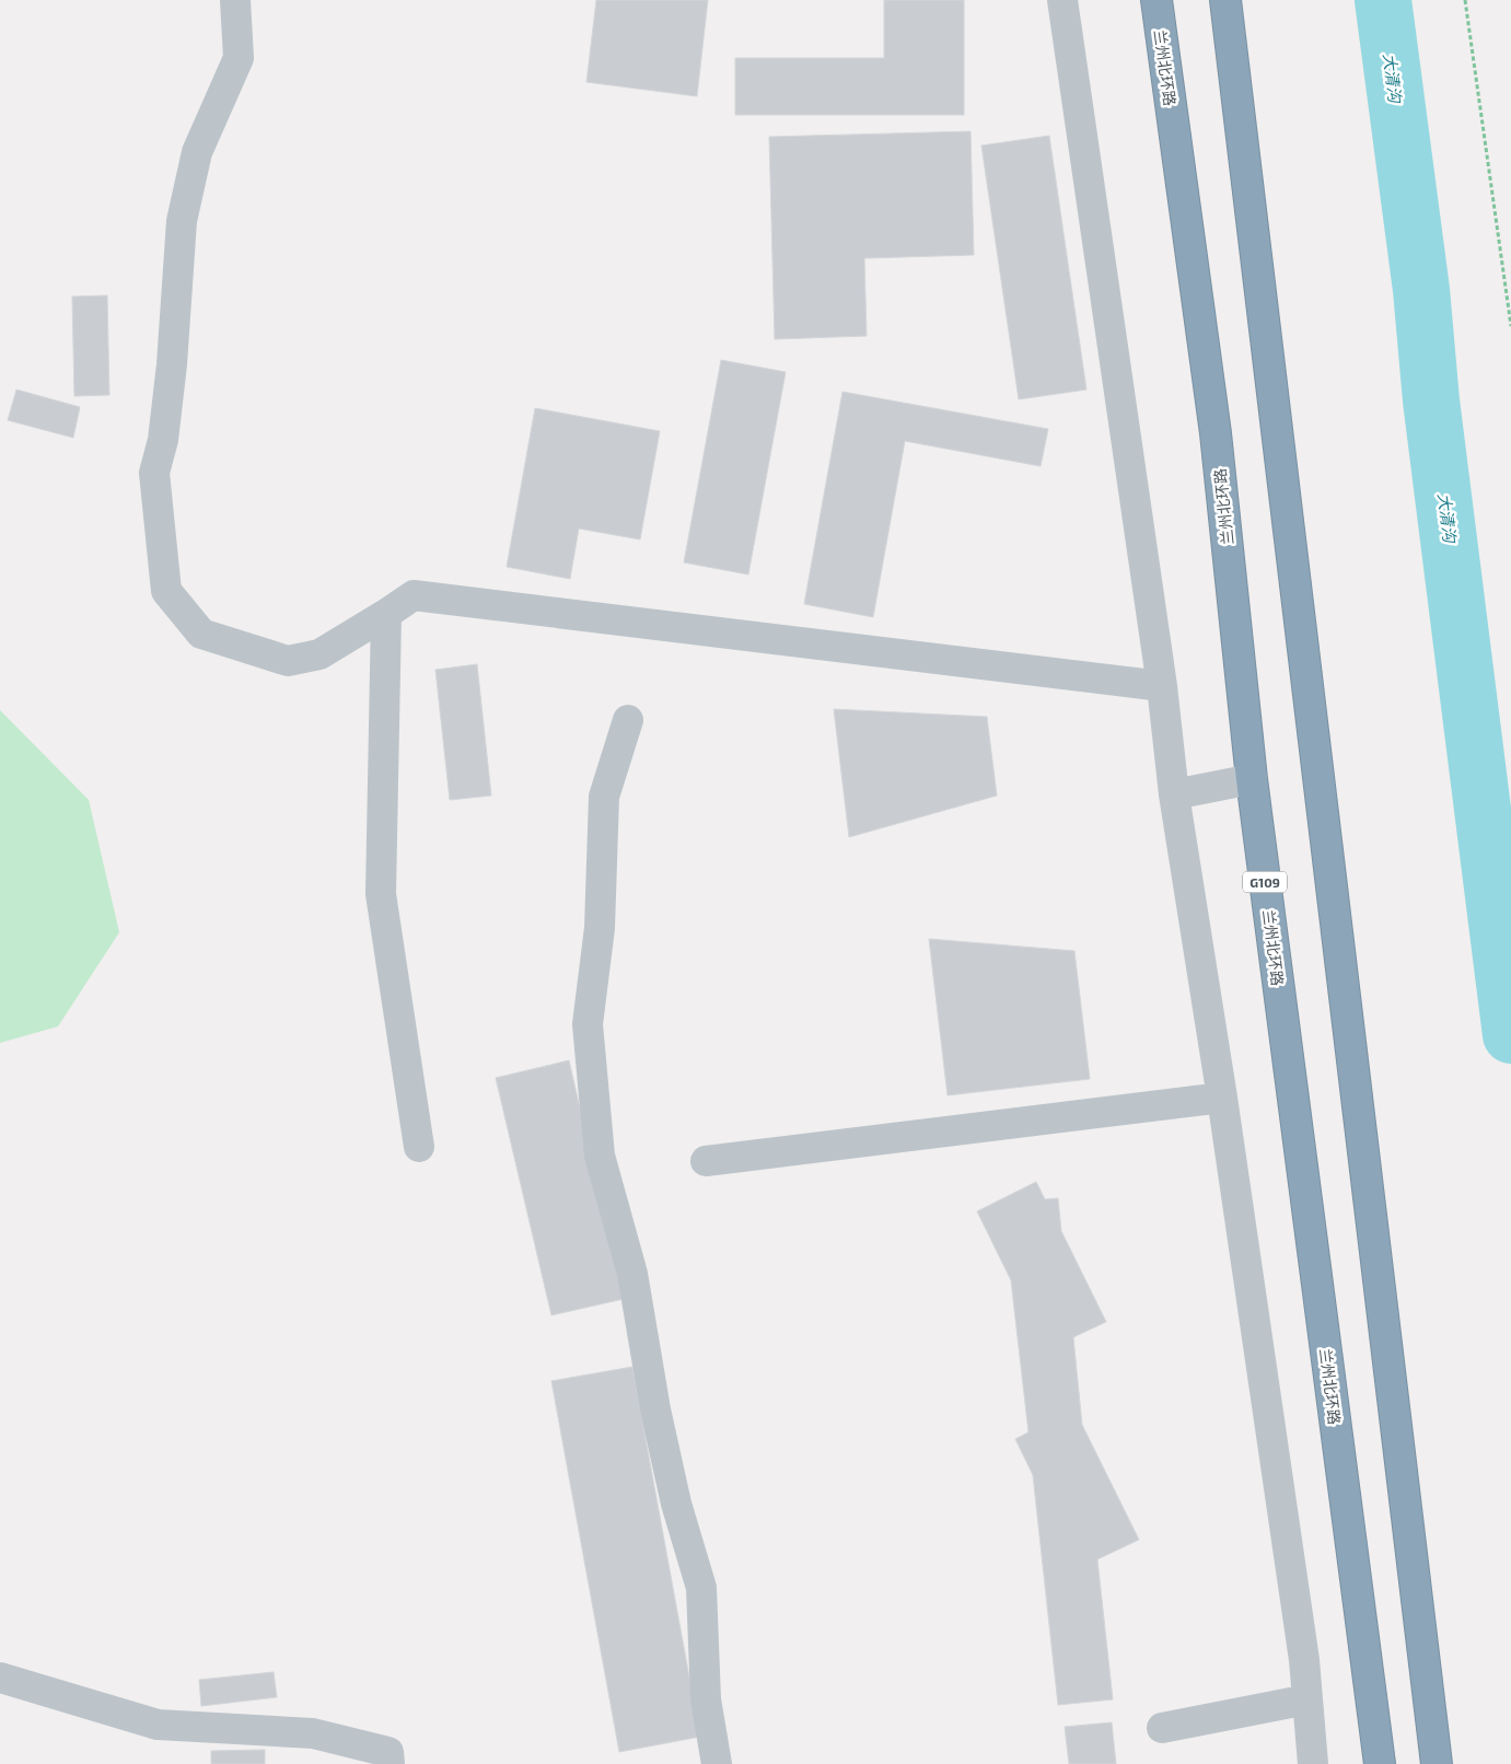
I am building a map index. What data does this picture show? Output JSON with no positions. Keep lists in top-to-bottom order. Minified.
{"streets":{"highway":["兰州北环路","G109"]},"water":["大清沟"]}
